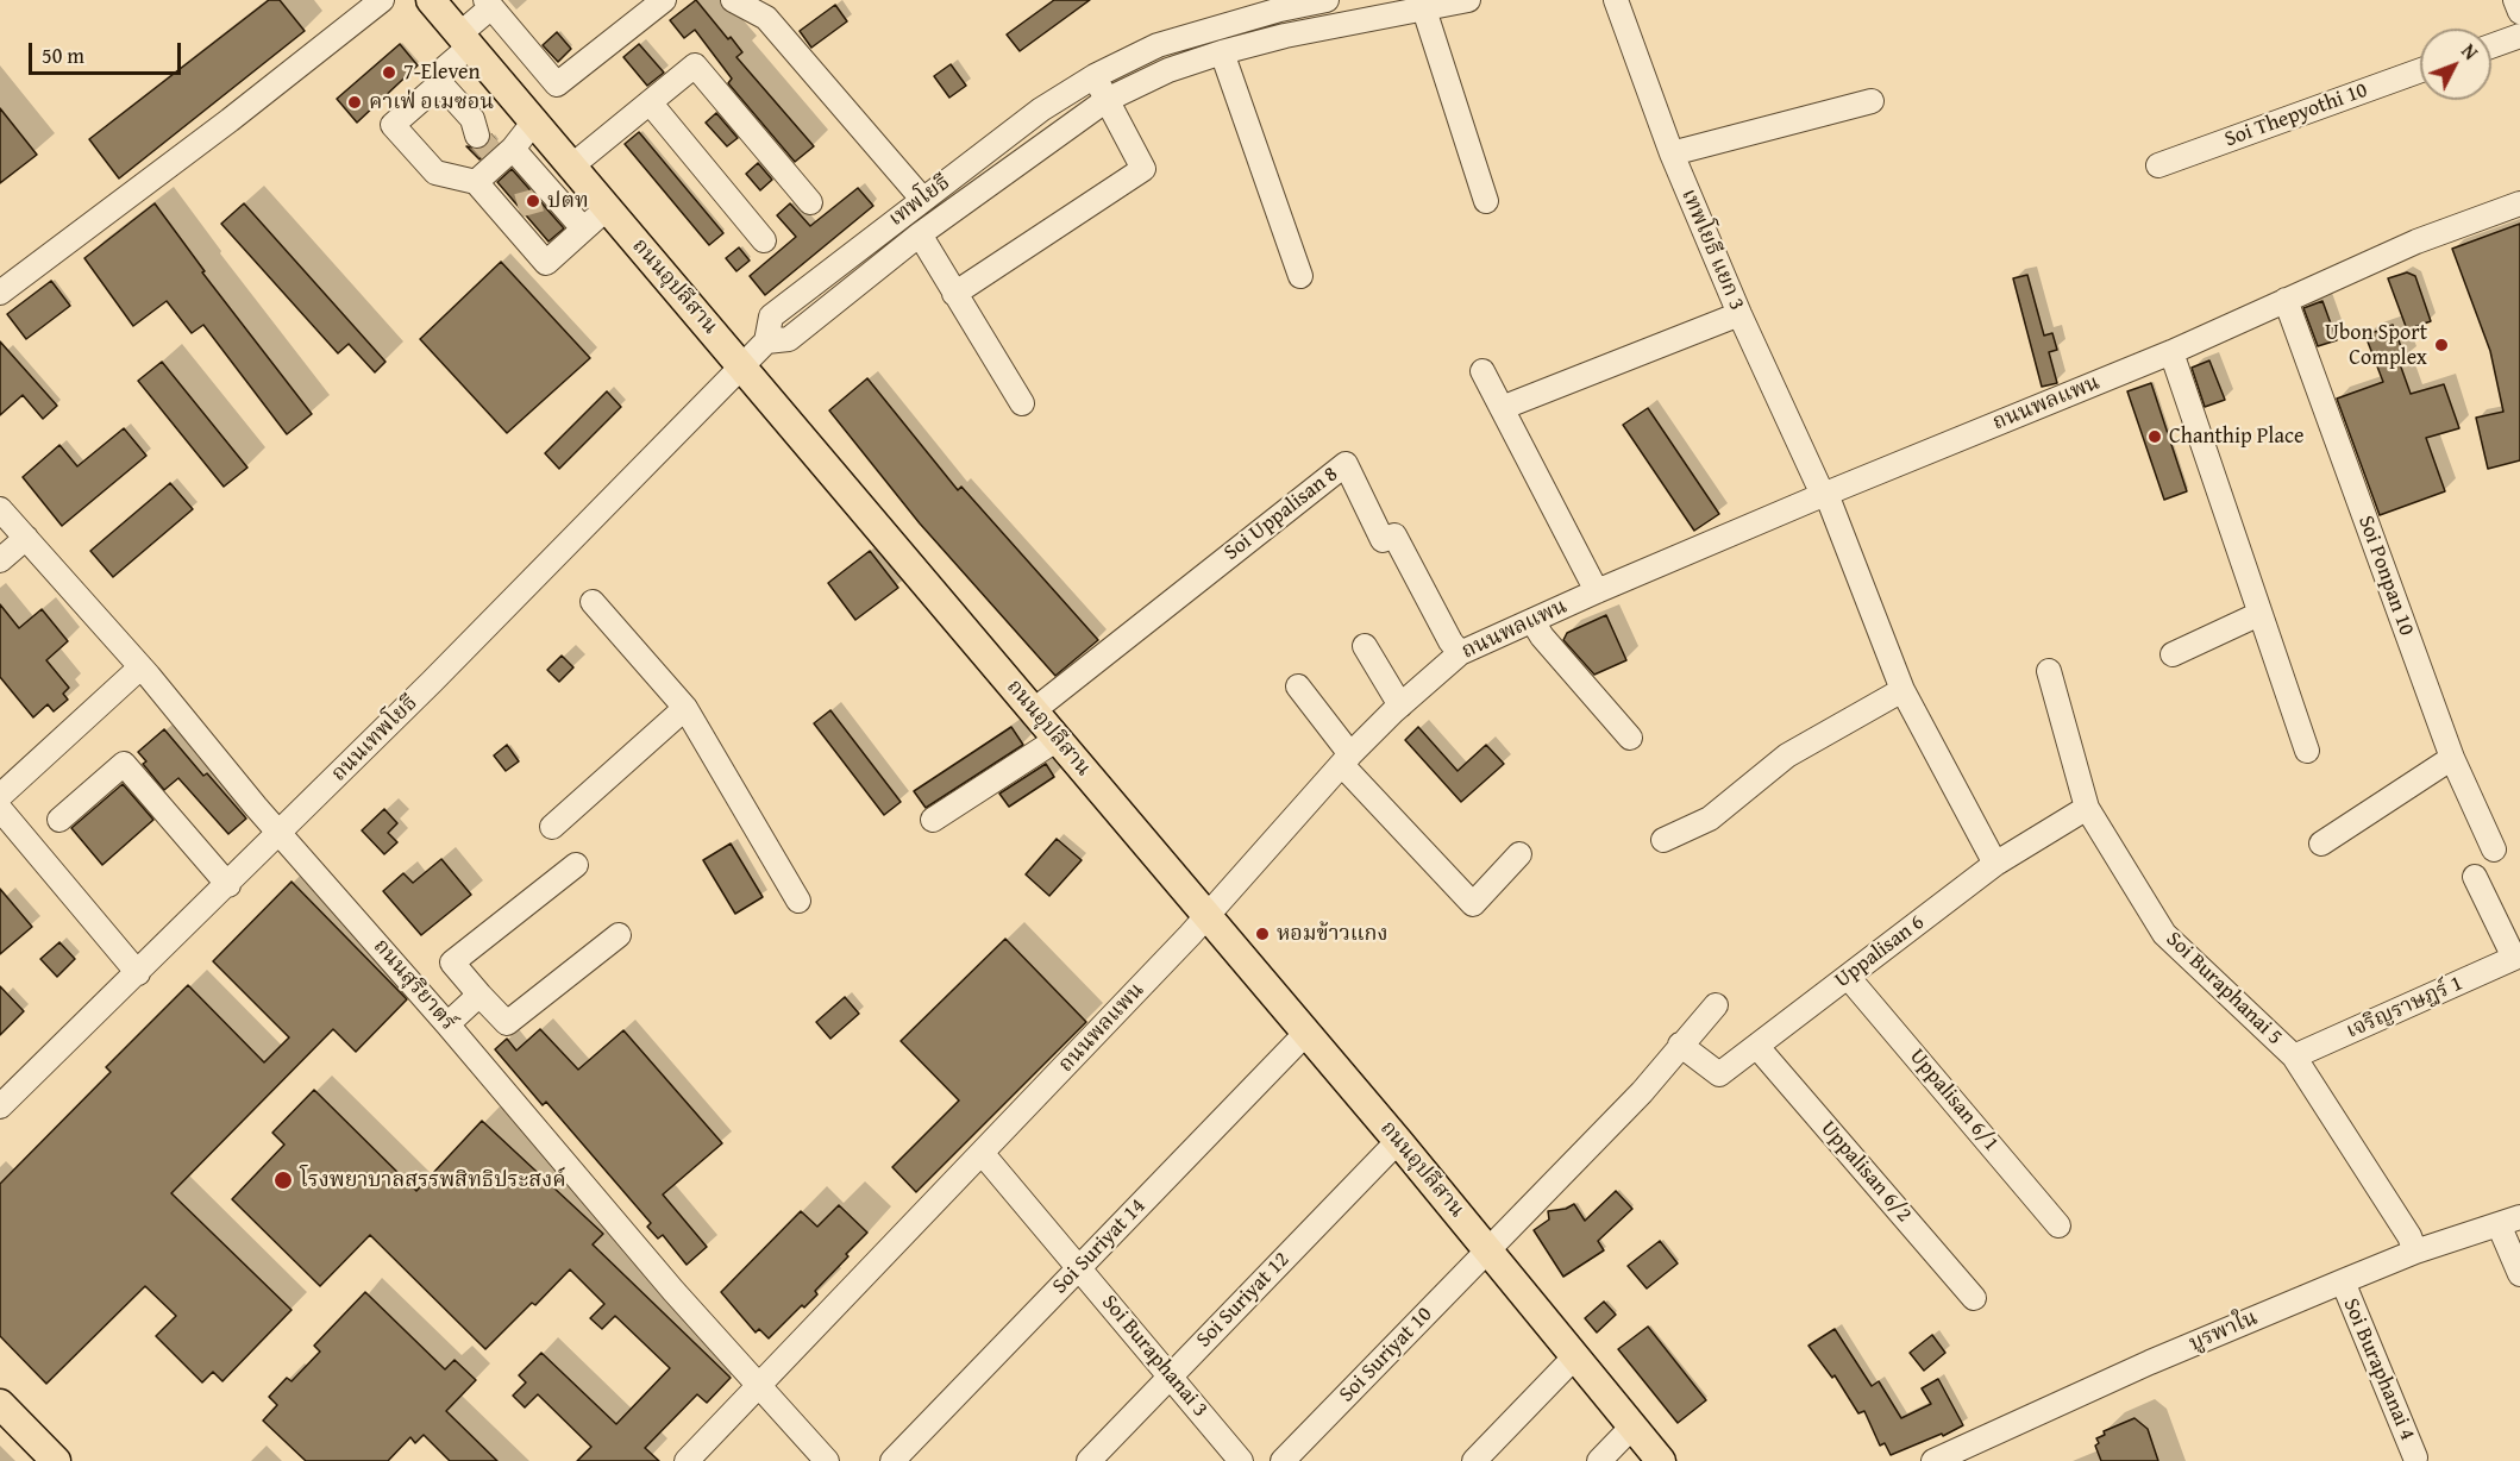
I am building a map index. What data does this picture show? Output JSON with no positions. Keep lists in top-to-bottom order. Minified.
{"streets":{"main road":["ถนนอุปลีสาน"],"street":["Soi Thepyothi 10","เทพโยธี","เทพโยธี แยก 3","ถนนพลแพน","Soi Uppalisan 8","Soi Ponpan 10","ถนนเทพโยธี","Uppalisan 6","ถนนสุริยาตร์","Soi Buraphanai 5","เจริญราษฎร์ 1","Uppalisan 6/1","Uppalisan 6/2","Soi Suriyat 14","Soi Suriyat 12","บูรพาใน","Soi Suriyat 10","Soi Buraphanai 3","Soi Buraphanai 4"]},"crossings":[["เทพโยธี","ถนนอุปลีสาน"],["เทพโยธี","ถนนเทพโยธี"],["เทพโยธี แยก 3","ถนนพลแพน"],["เทพโยธี แยก 3","Uppalisan 6"],["ถนนอุปลีสาน","ถนนพลแพน"],["ถนนอุปลีสาน","Soi Uppalisan 8"],["ถนนอุปลีสาน","ถนนเทพโยธี"],["ถนนอุปลีสาน","Soi Suriyat 14"],["ถนนอุปลีสาน","Soi Suriyat 12"],["ถนนอุปลีสาน","Soi Suriyat 10"],["ถนนพลแพน","Soi Uppalisan 8"],["ถนนพลแพน","Soi Ponpan 10"],["ถนนพลแพน","ถนนสุริยาตร์"],["ถนนพลแพน","Soi Buraphanai 3"],["ถนนเทพโยธี","ถนนสุริยาตร์"],["Uppalisan 6","Soi Buraphanai 5"],["Uppalisan 6","Uppalisan 6/1"],["Uppalisan 6","Uppalisan 6/2"],["Soi Buraphanai 5","เจริญราษฎร์ 1"],["Soi Buraphanai 5","บูรพาใน"],["Soi Suriyat 14","Soi Buraphanai 3"],["Soi Suriyat 12","Soi Buraphanai 3"],["บูรพาใน","Soi Buraphanai 4"]],"places":["7-Eleven","คาเฟ่ อเมซอน","ปตท","Ubon Sport Complex","Chanthip Place","หอมข้าวแกง","โรงพยาบาลสรรพสิทธิประสงค์"],"scale_bar":"50 m","north":"top right"}
